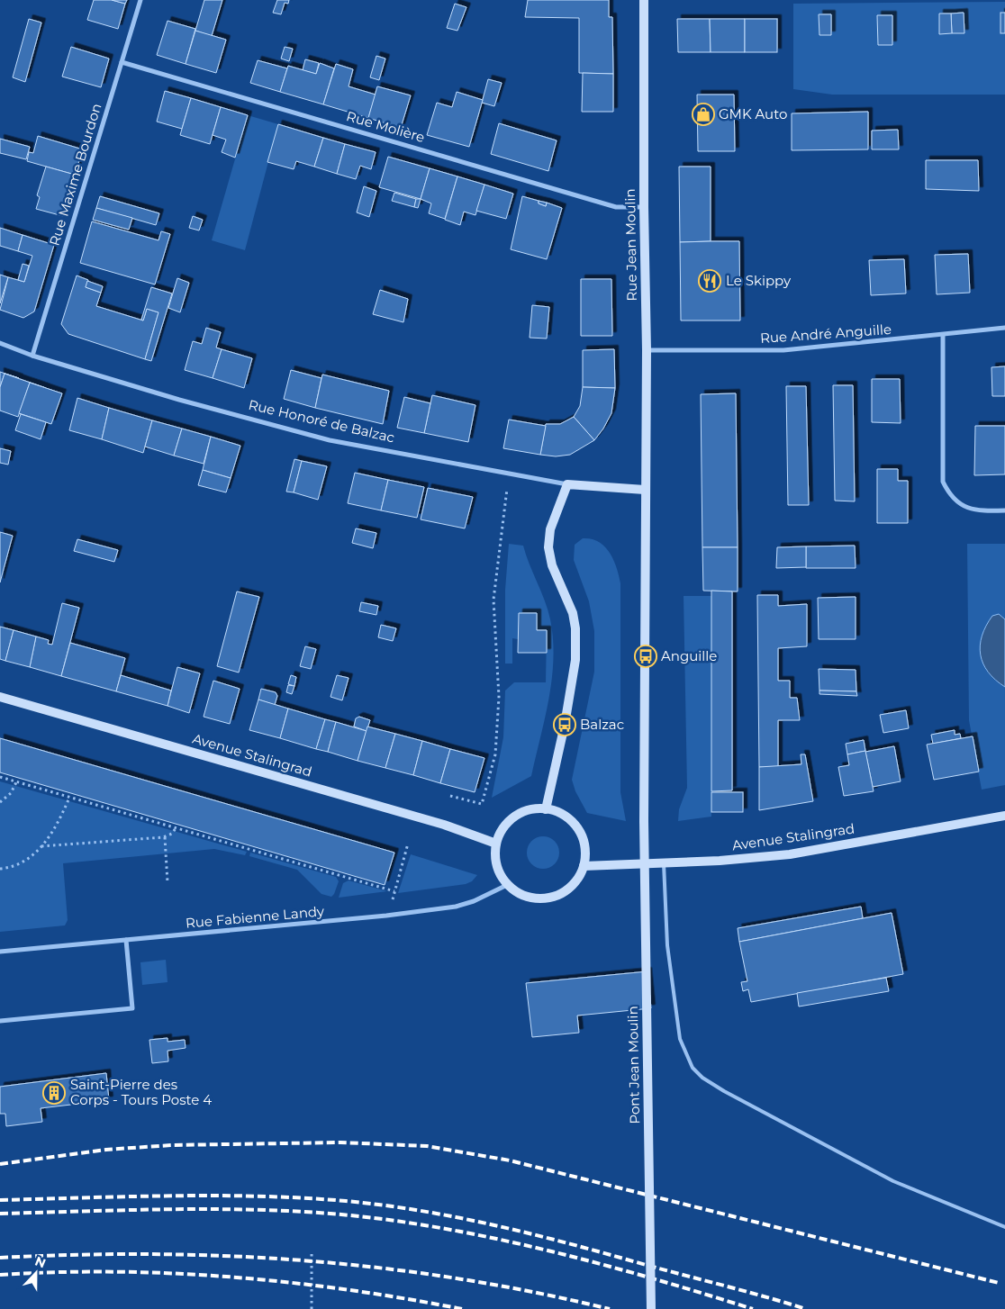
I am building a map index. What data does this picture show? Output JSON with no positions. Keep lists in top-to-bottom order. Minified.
{"streets":{"street":["Rue Molière","Rue Maxime Bourdon","Rue Jean Moulin","Rue André Anguille","Rue Honoré de Balzac","Avenue Stalingrad","Rue Fabienne Landy","Pont Jean Moulin"]},"crossings":[["Rue Molière","Rue Maxime Bourdon"],["Rue Molière","Rue Jean Moulin"],["Rue Maxime Bourdon","Rue Honoré de Balzac"],["Rue Jean Moulin","Rue André Anguille"],["Rue Jean Moulin","Rue Honoré de Balzac"],["Rue Jean Moulin","Pont Jean Moulin"],["Rue Honoré de Balzac","Pont Jean Moulin"],["Avenue Stalingrad","Rue Fabienne Landy"]],"places":{"shop":["GMK Auto"],"restaurant":["Le Skippy"],"bus stop":["Anguille","Balzac"],"building":["Saint-Pierre des Corps - Tours Poste 4"]},"north":"top"}
